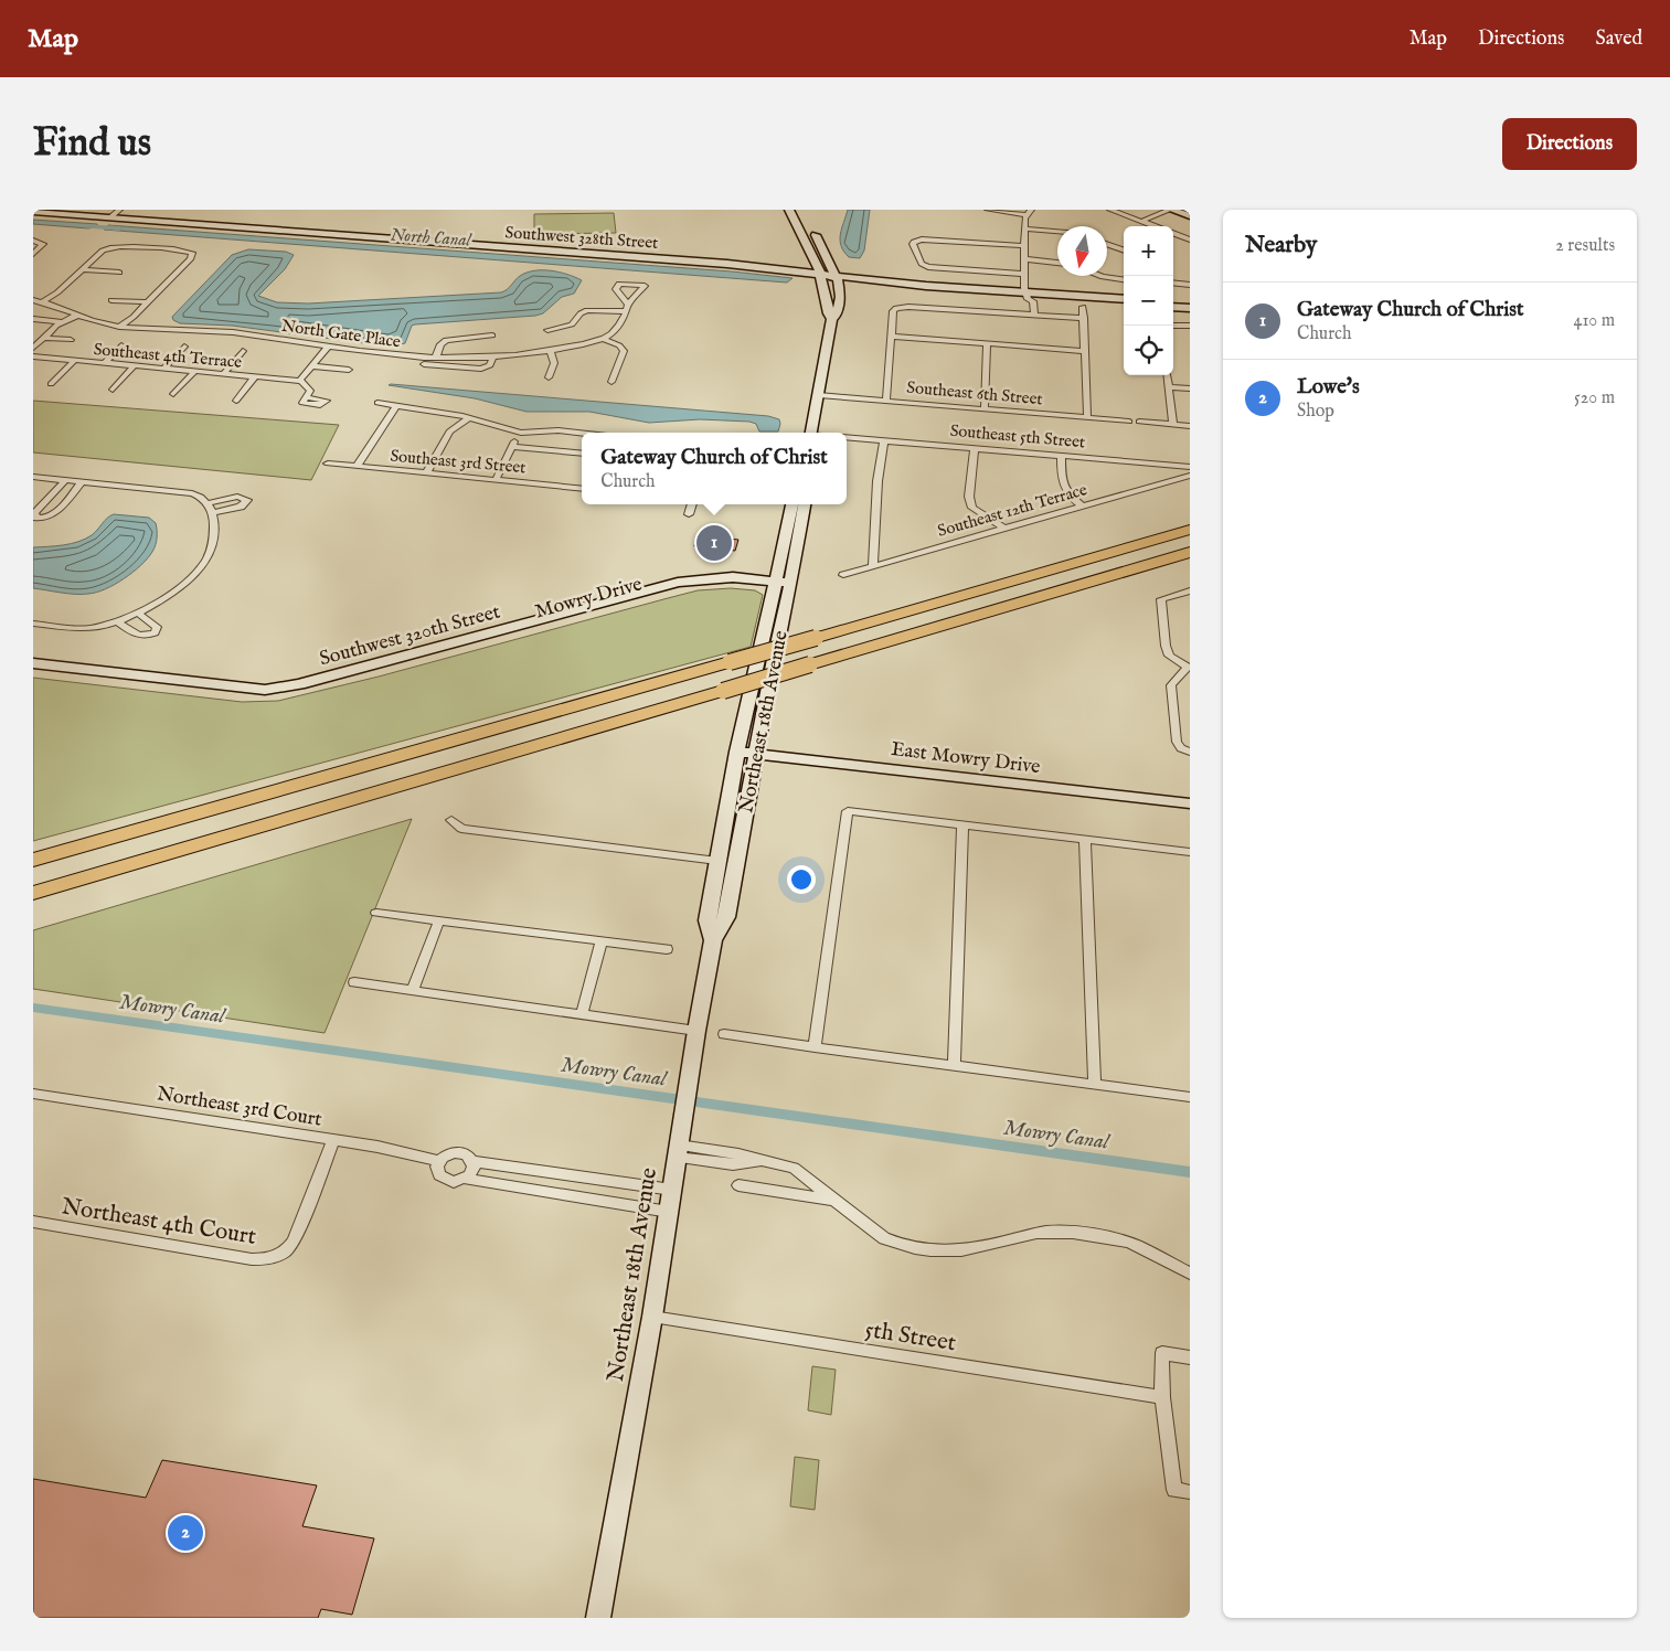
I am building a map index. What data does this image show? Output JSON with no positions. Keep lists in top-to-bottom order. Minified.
{"streets":{"street":["Southwest 328th Street","North Gate Place","Southeast 4th Terrace","Southeast 6th Street","Southeast 5th Street","Southeast 3rd Street","Southeast 12th Terrace","Mowry Drive","Southwest 320th Street","Northeast 18th Avenue","East Mowry Drive","Northeast 3rd Court","Northeast 4th Court","5th Street"]},"crossings":[["Mowry Drive","Southwest 320th Street"],["Mowry Drive","Northeast 18th Avenue"],["Southwest 320th Street","Northeast 18th Avenue"],["Northeast 18th Avenue","East Mowry Drive"],["Northeast 18th Avenue","5th Street"],["Northeast 3rd Court","Northeast 4th Court"]],"water":["North Canal","Mowry Canal"],"north":"bottom","page":{"header":"Map","nav":["Map","Directions","Saved"],"buttons":"Directions","title":"Find us","heading":["Nearby","2 results"],"map_buttons":["+","−"],"list":[{"mark":"1","name":"Gateway Church of Christ","note":"Church","value":"410 m"},{"mark":"2","name":"Lowe's","note":"Shop","value":"520 m"}],"popup":["Gateway Church of Christ","Church"],"pins":["1","2"]}}
